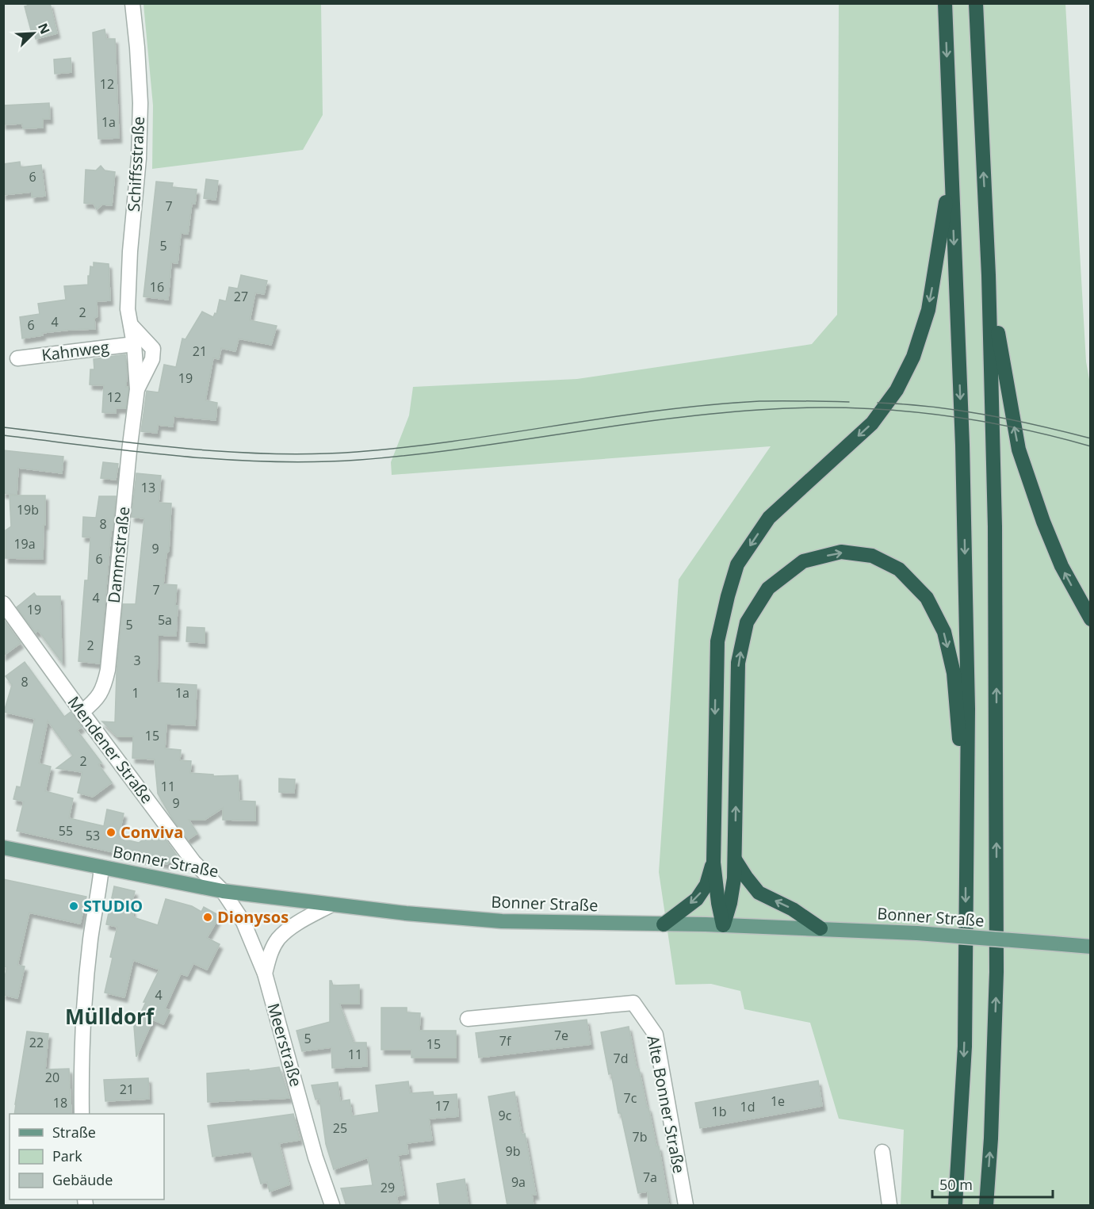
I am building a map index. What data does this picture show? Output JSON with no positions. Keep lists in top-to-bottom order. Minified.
{"streets":{"main road":["Bonner Straße"],"street":["Schiffsstraße","Kahnweg","Dammstraße","Mendener Straße","Meerstraße","Alte Bonner Straße"]},"crossings":[["Schiffsstraße","Kahnweg"],["Schiffsstraße","Dammstraße"],["Kahnweg","Dammstraße"],["Dammstraße","Mendener Straße"],["Mendener Straße","Bonner Straße"],["Mendener Straße","Meerstraße"],["Bonner Straße","Meerstraße"]],"districts":["Mülldorf"],"places":["Conviva","STUDIO","Dionysos"],"house_numbers":["12","1a","6","7","5","16","27","2","4","6","21","19","12","13","19b","8","19a","9","6","7","4","19","5a","5","2","3","8","1","1a","15","2","11","9","55","53","4","7e","5","7f","22","15","11","7d","20","21","7c","1e","18","17","1d","1b","9c","25","7b","9b","7a","9a","29"],"legend":["Straße","Park","Gebäude"],"scale_bar":"50 m","north":"top right"}
